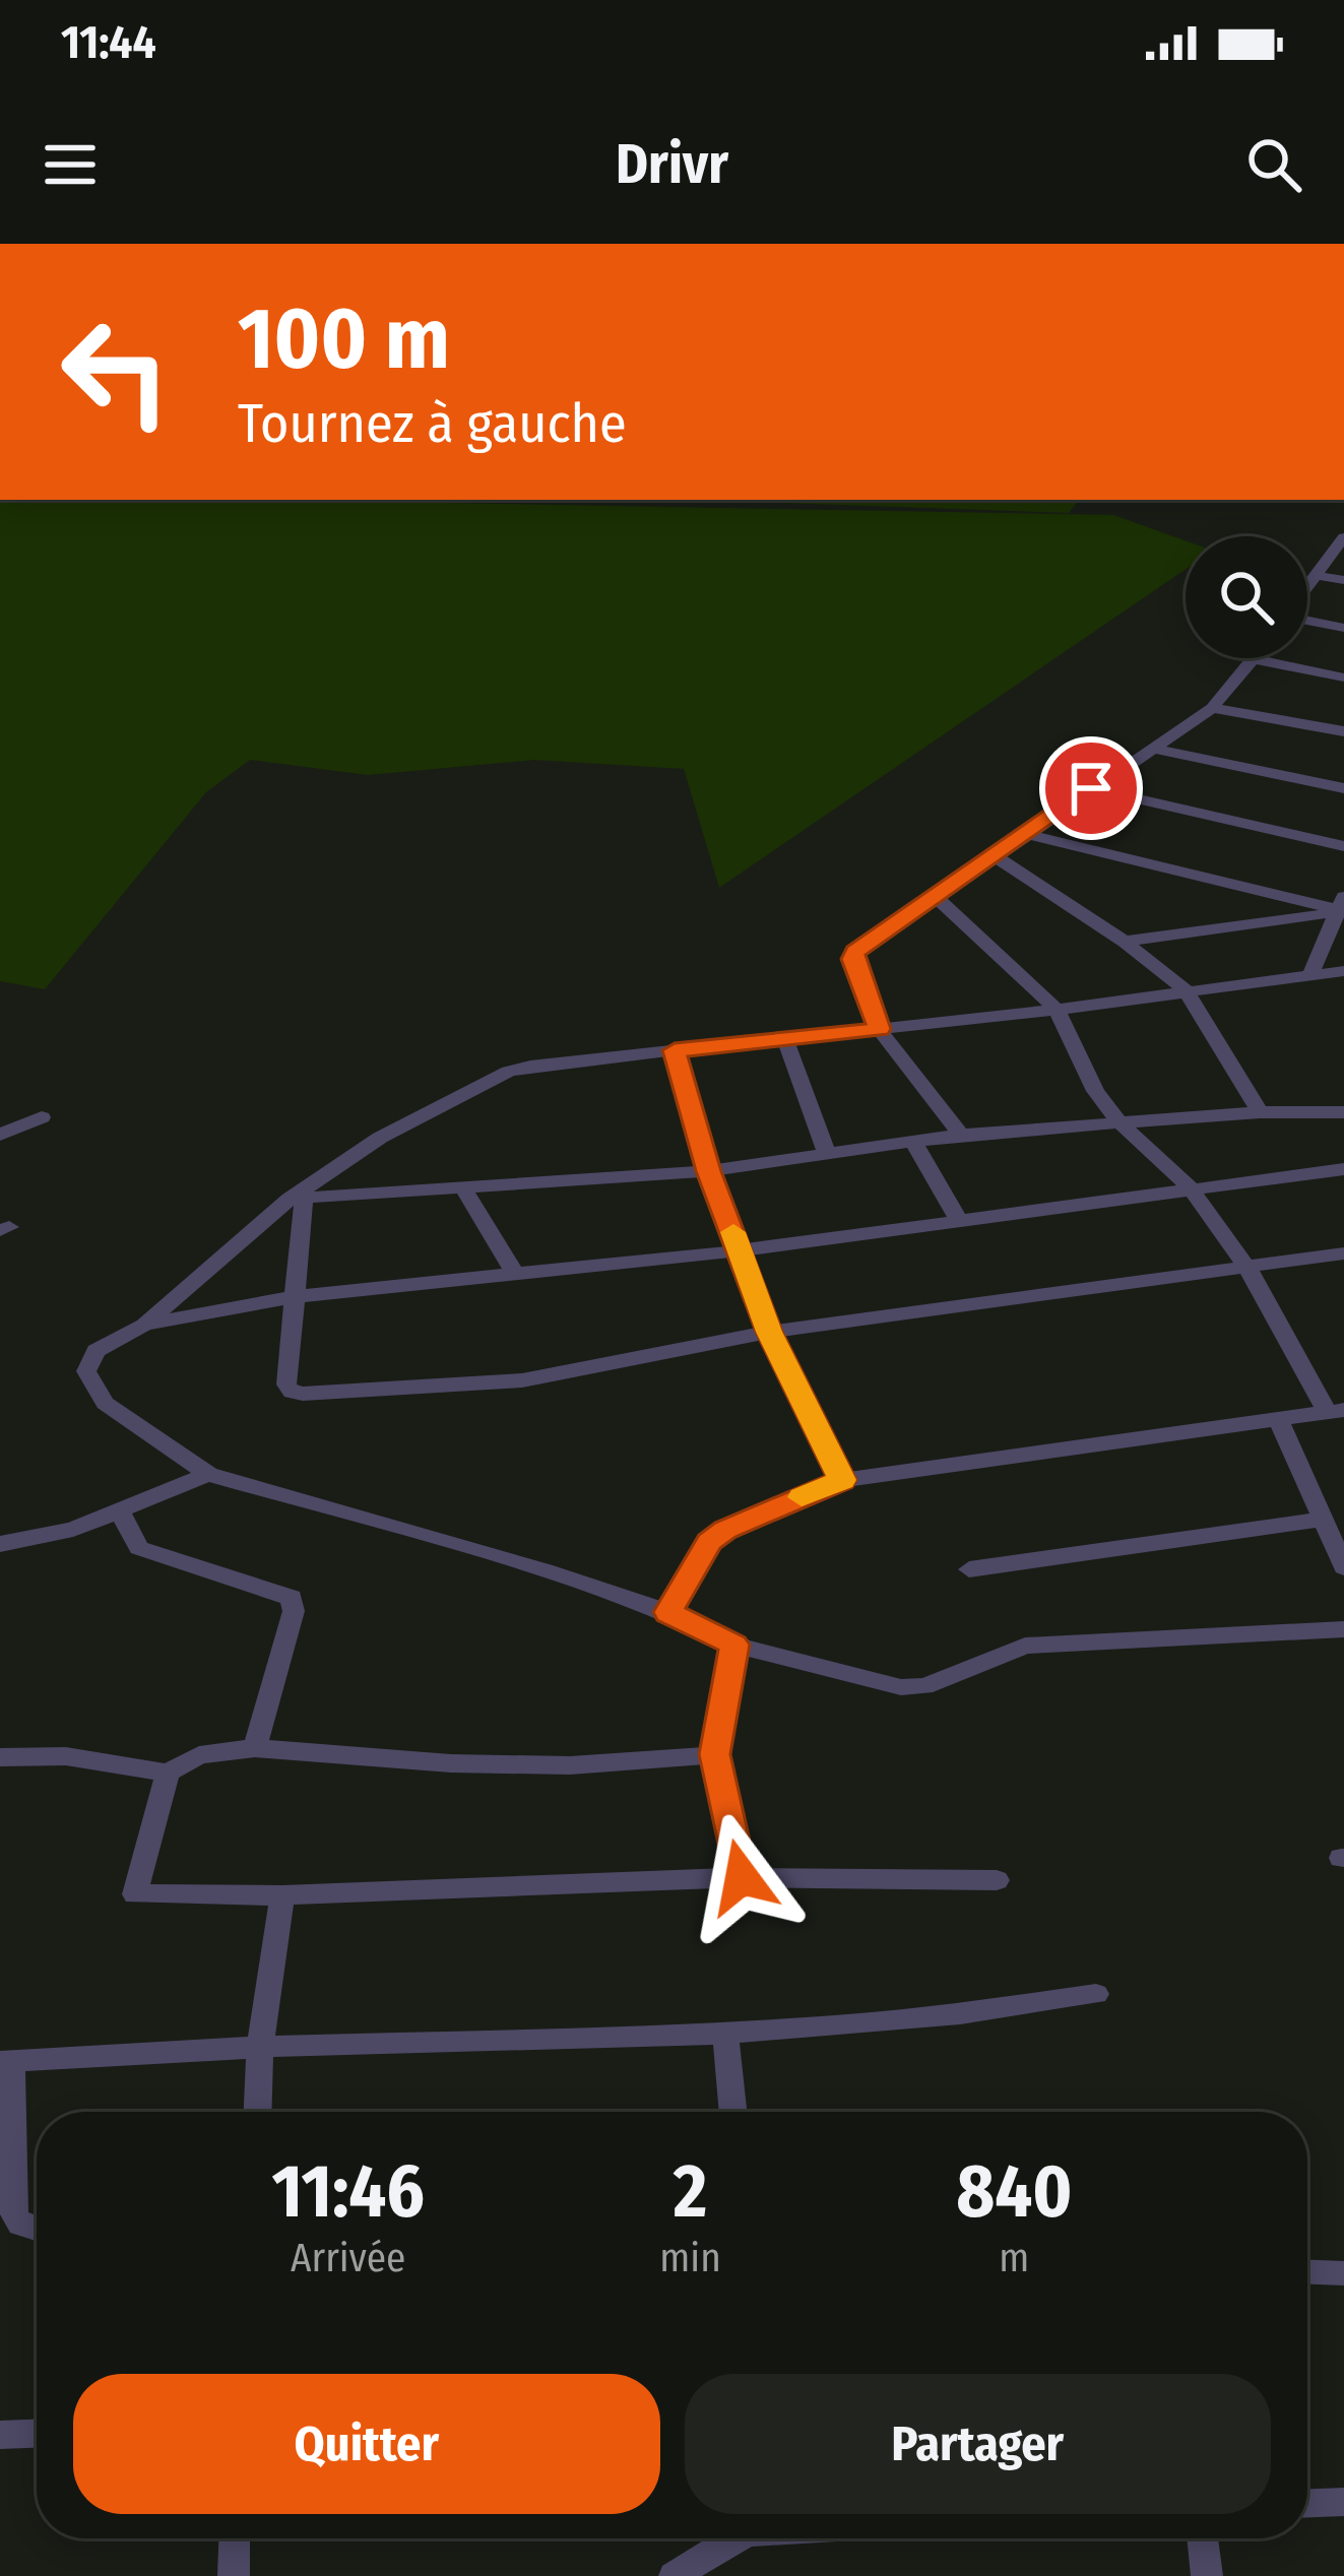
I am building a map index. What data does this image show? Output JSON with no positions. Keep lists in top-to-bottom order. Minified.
{"page":{"status":"11:44","header":"Drivr","turn":["100 m","Tournez à gauche"],"eta":["11:46","Arrivée","2","min","840","m"],"buttons":["Quitter","Partager"]}}
